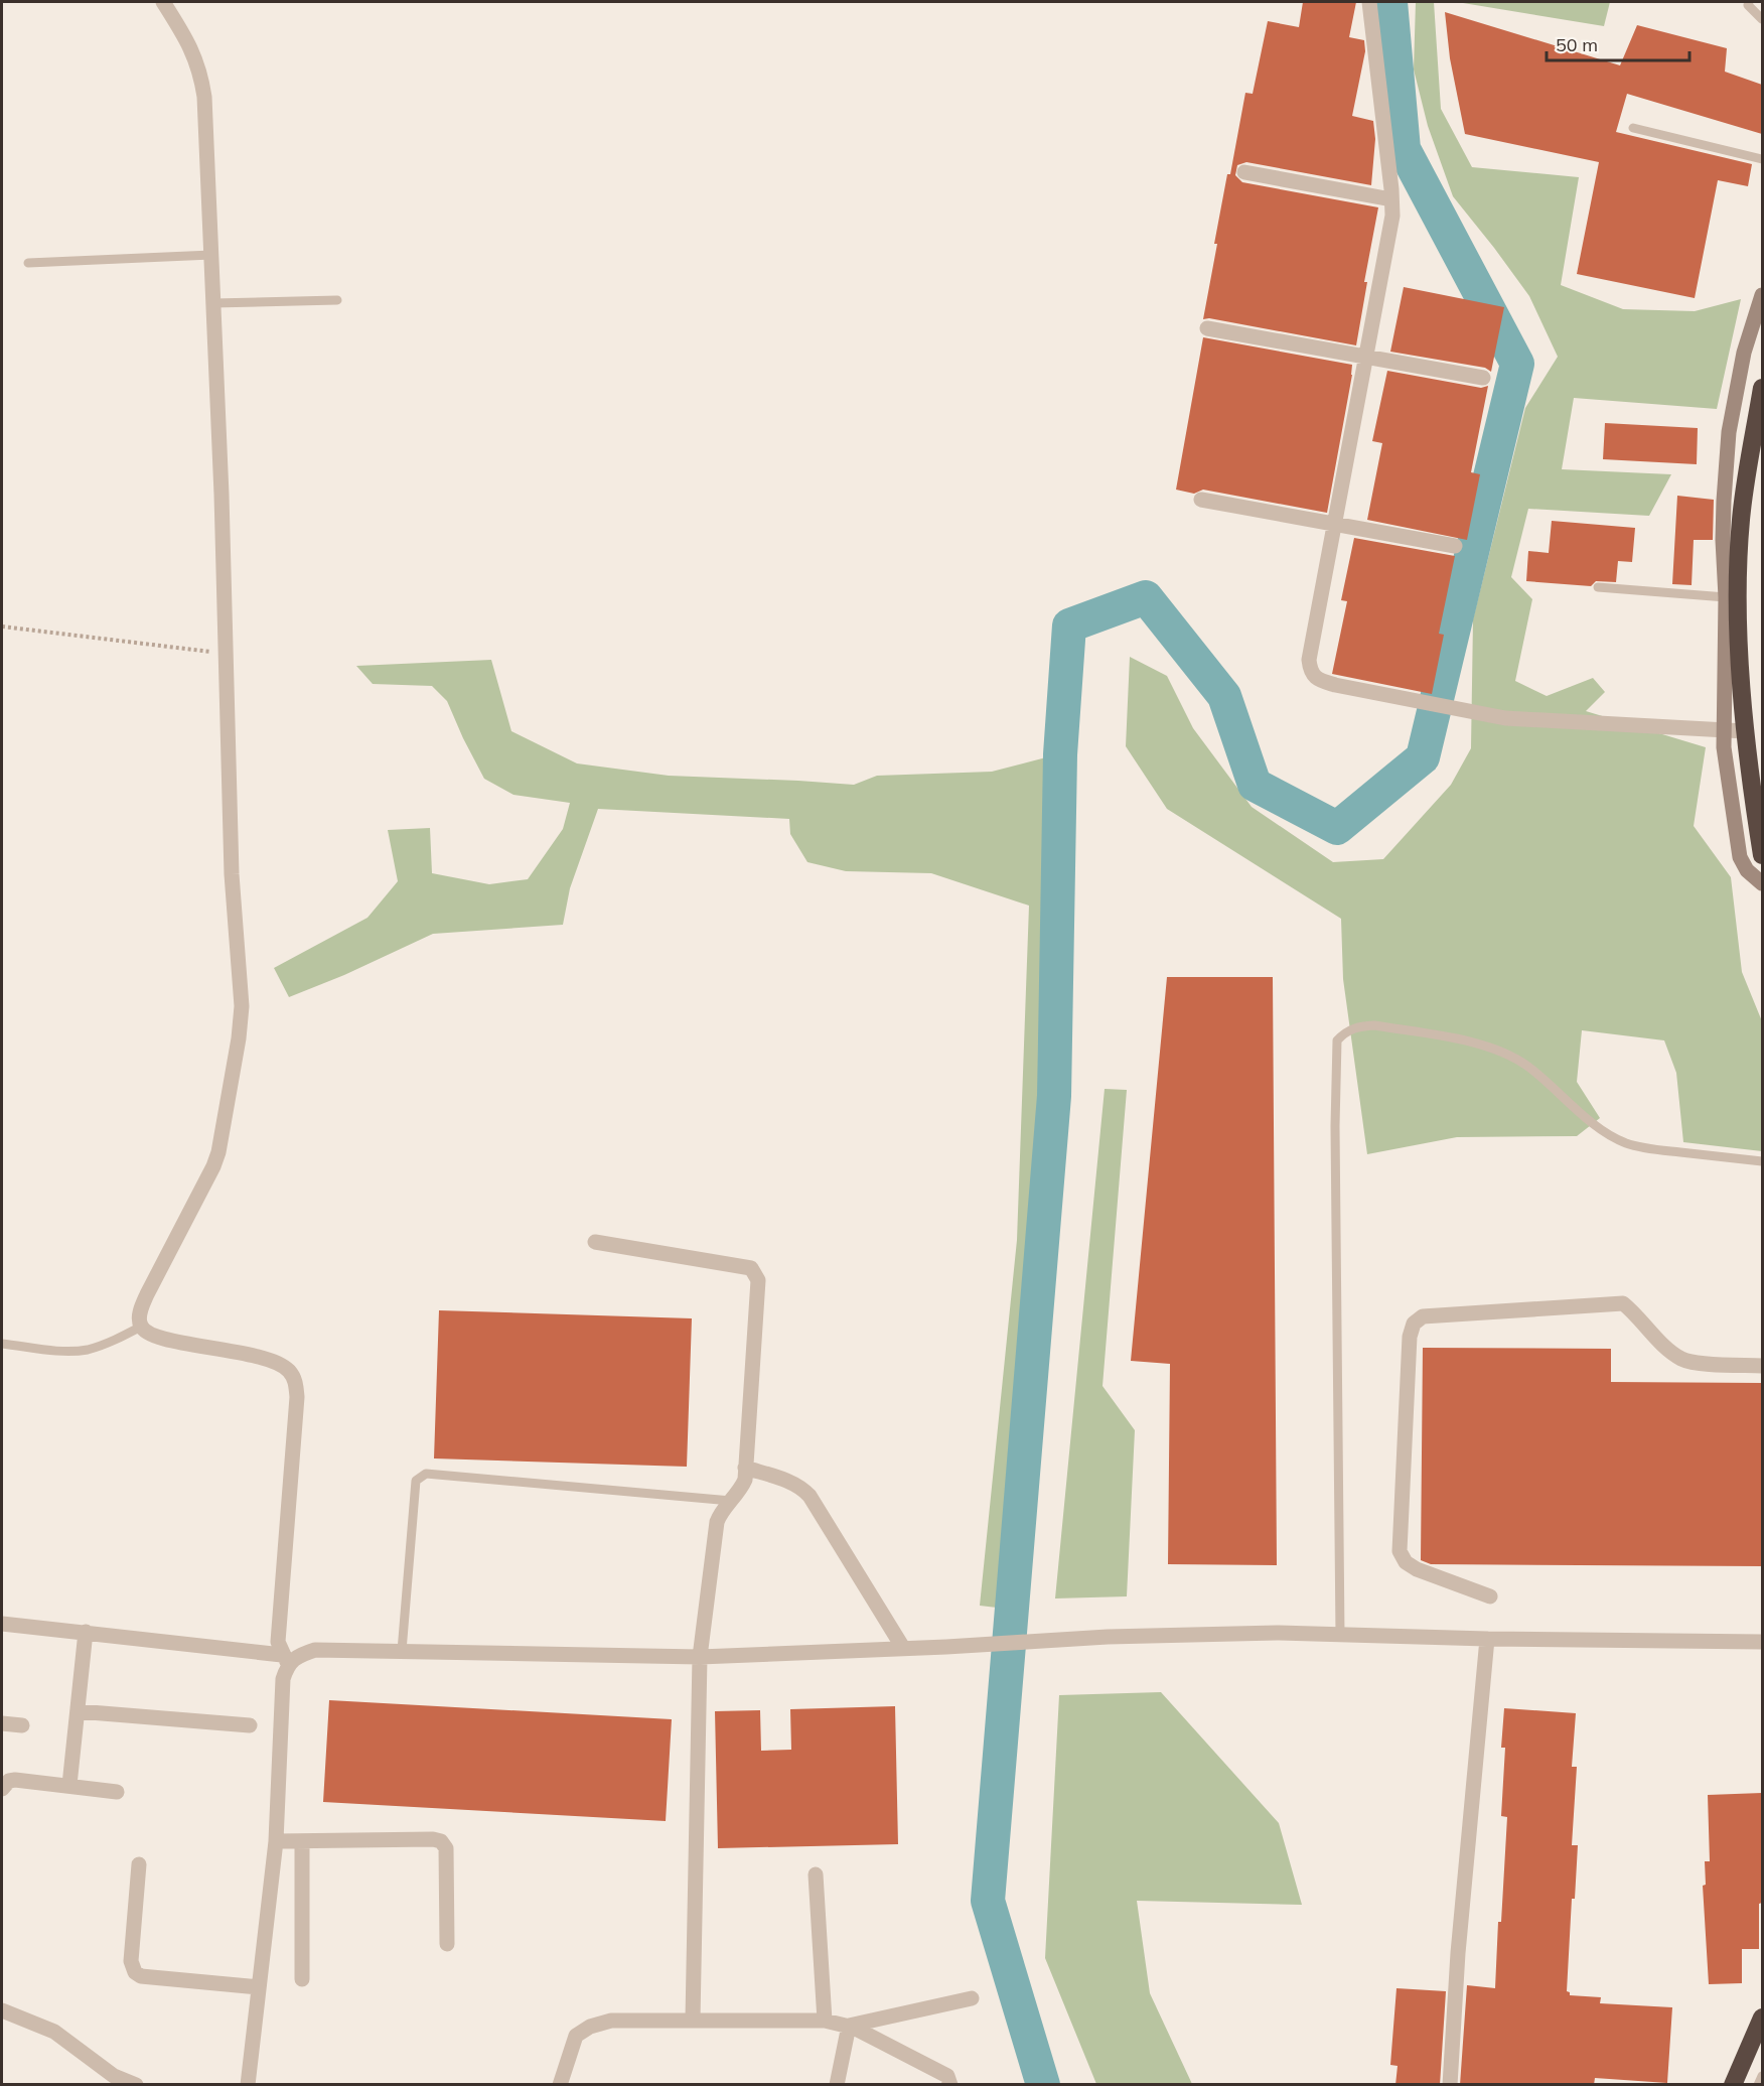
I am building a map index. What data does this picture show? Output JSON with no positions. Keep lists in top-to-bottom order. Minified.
{"scale_bar":"50 m"}
